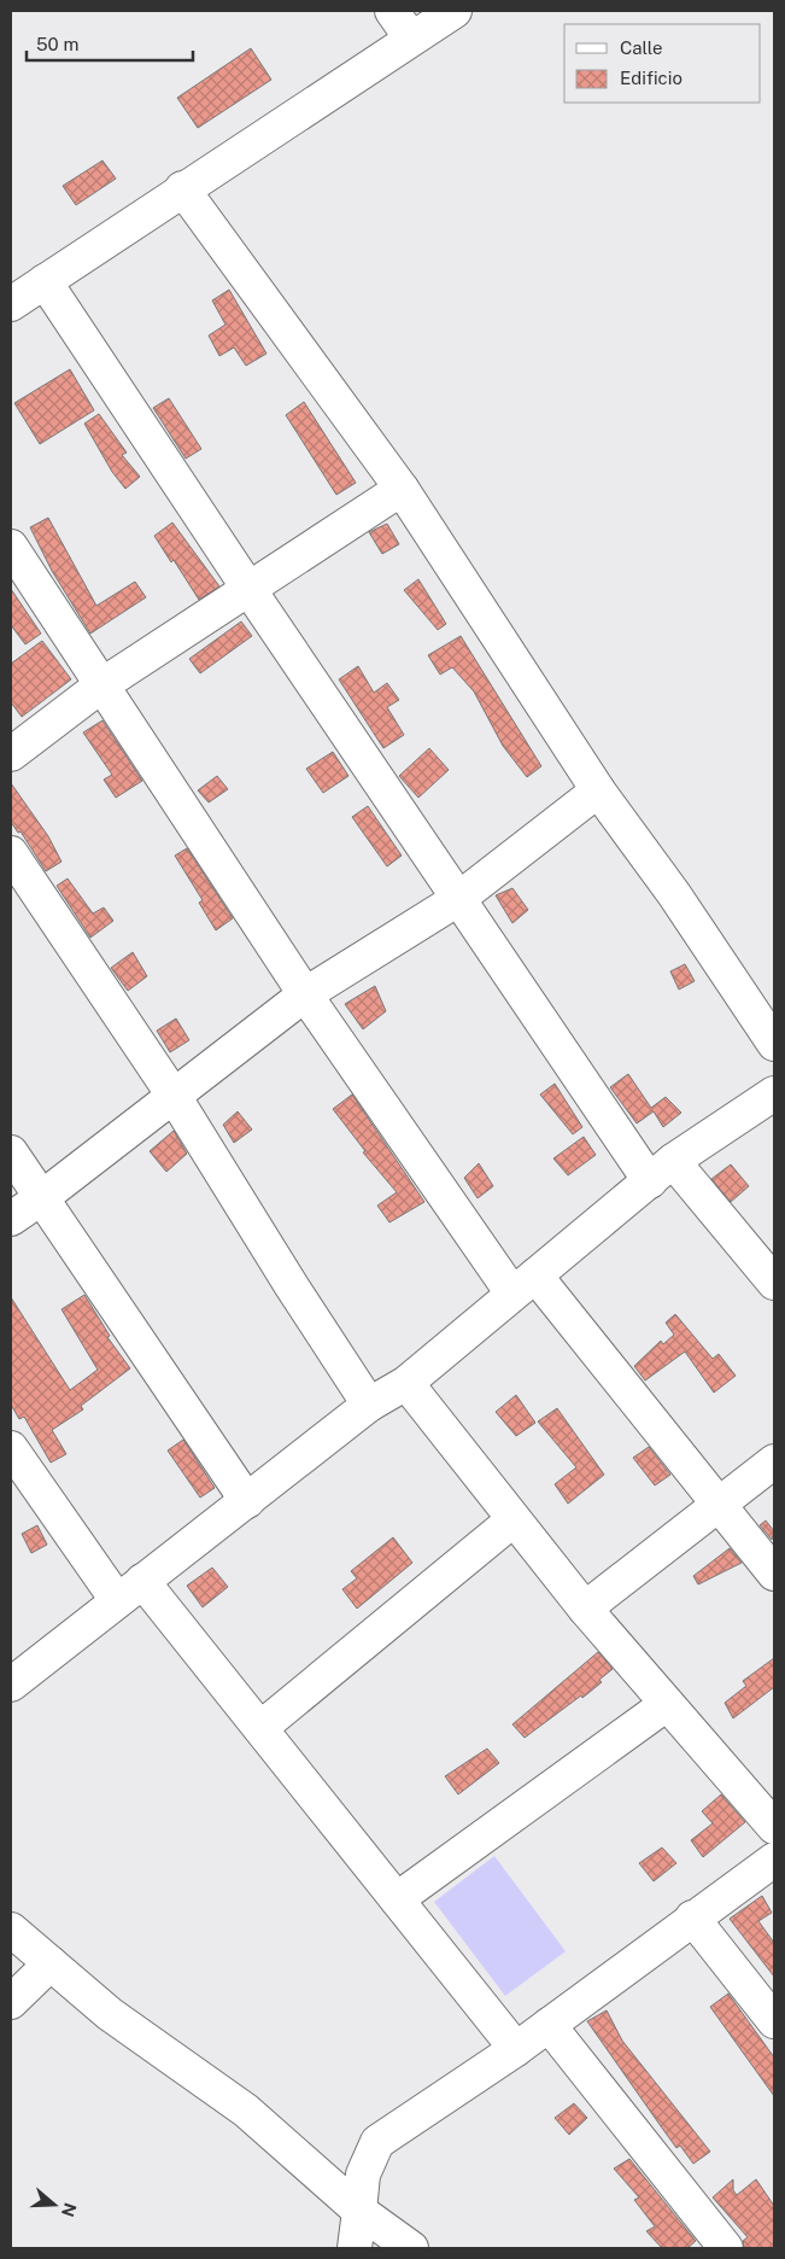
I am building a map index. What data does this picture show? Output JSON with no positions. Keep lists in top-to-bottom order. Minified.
{"legend":["Calle","Edificio"],"scale_bar":"50 m","north":"right"}
